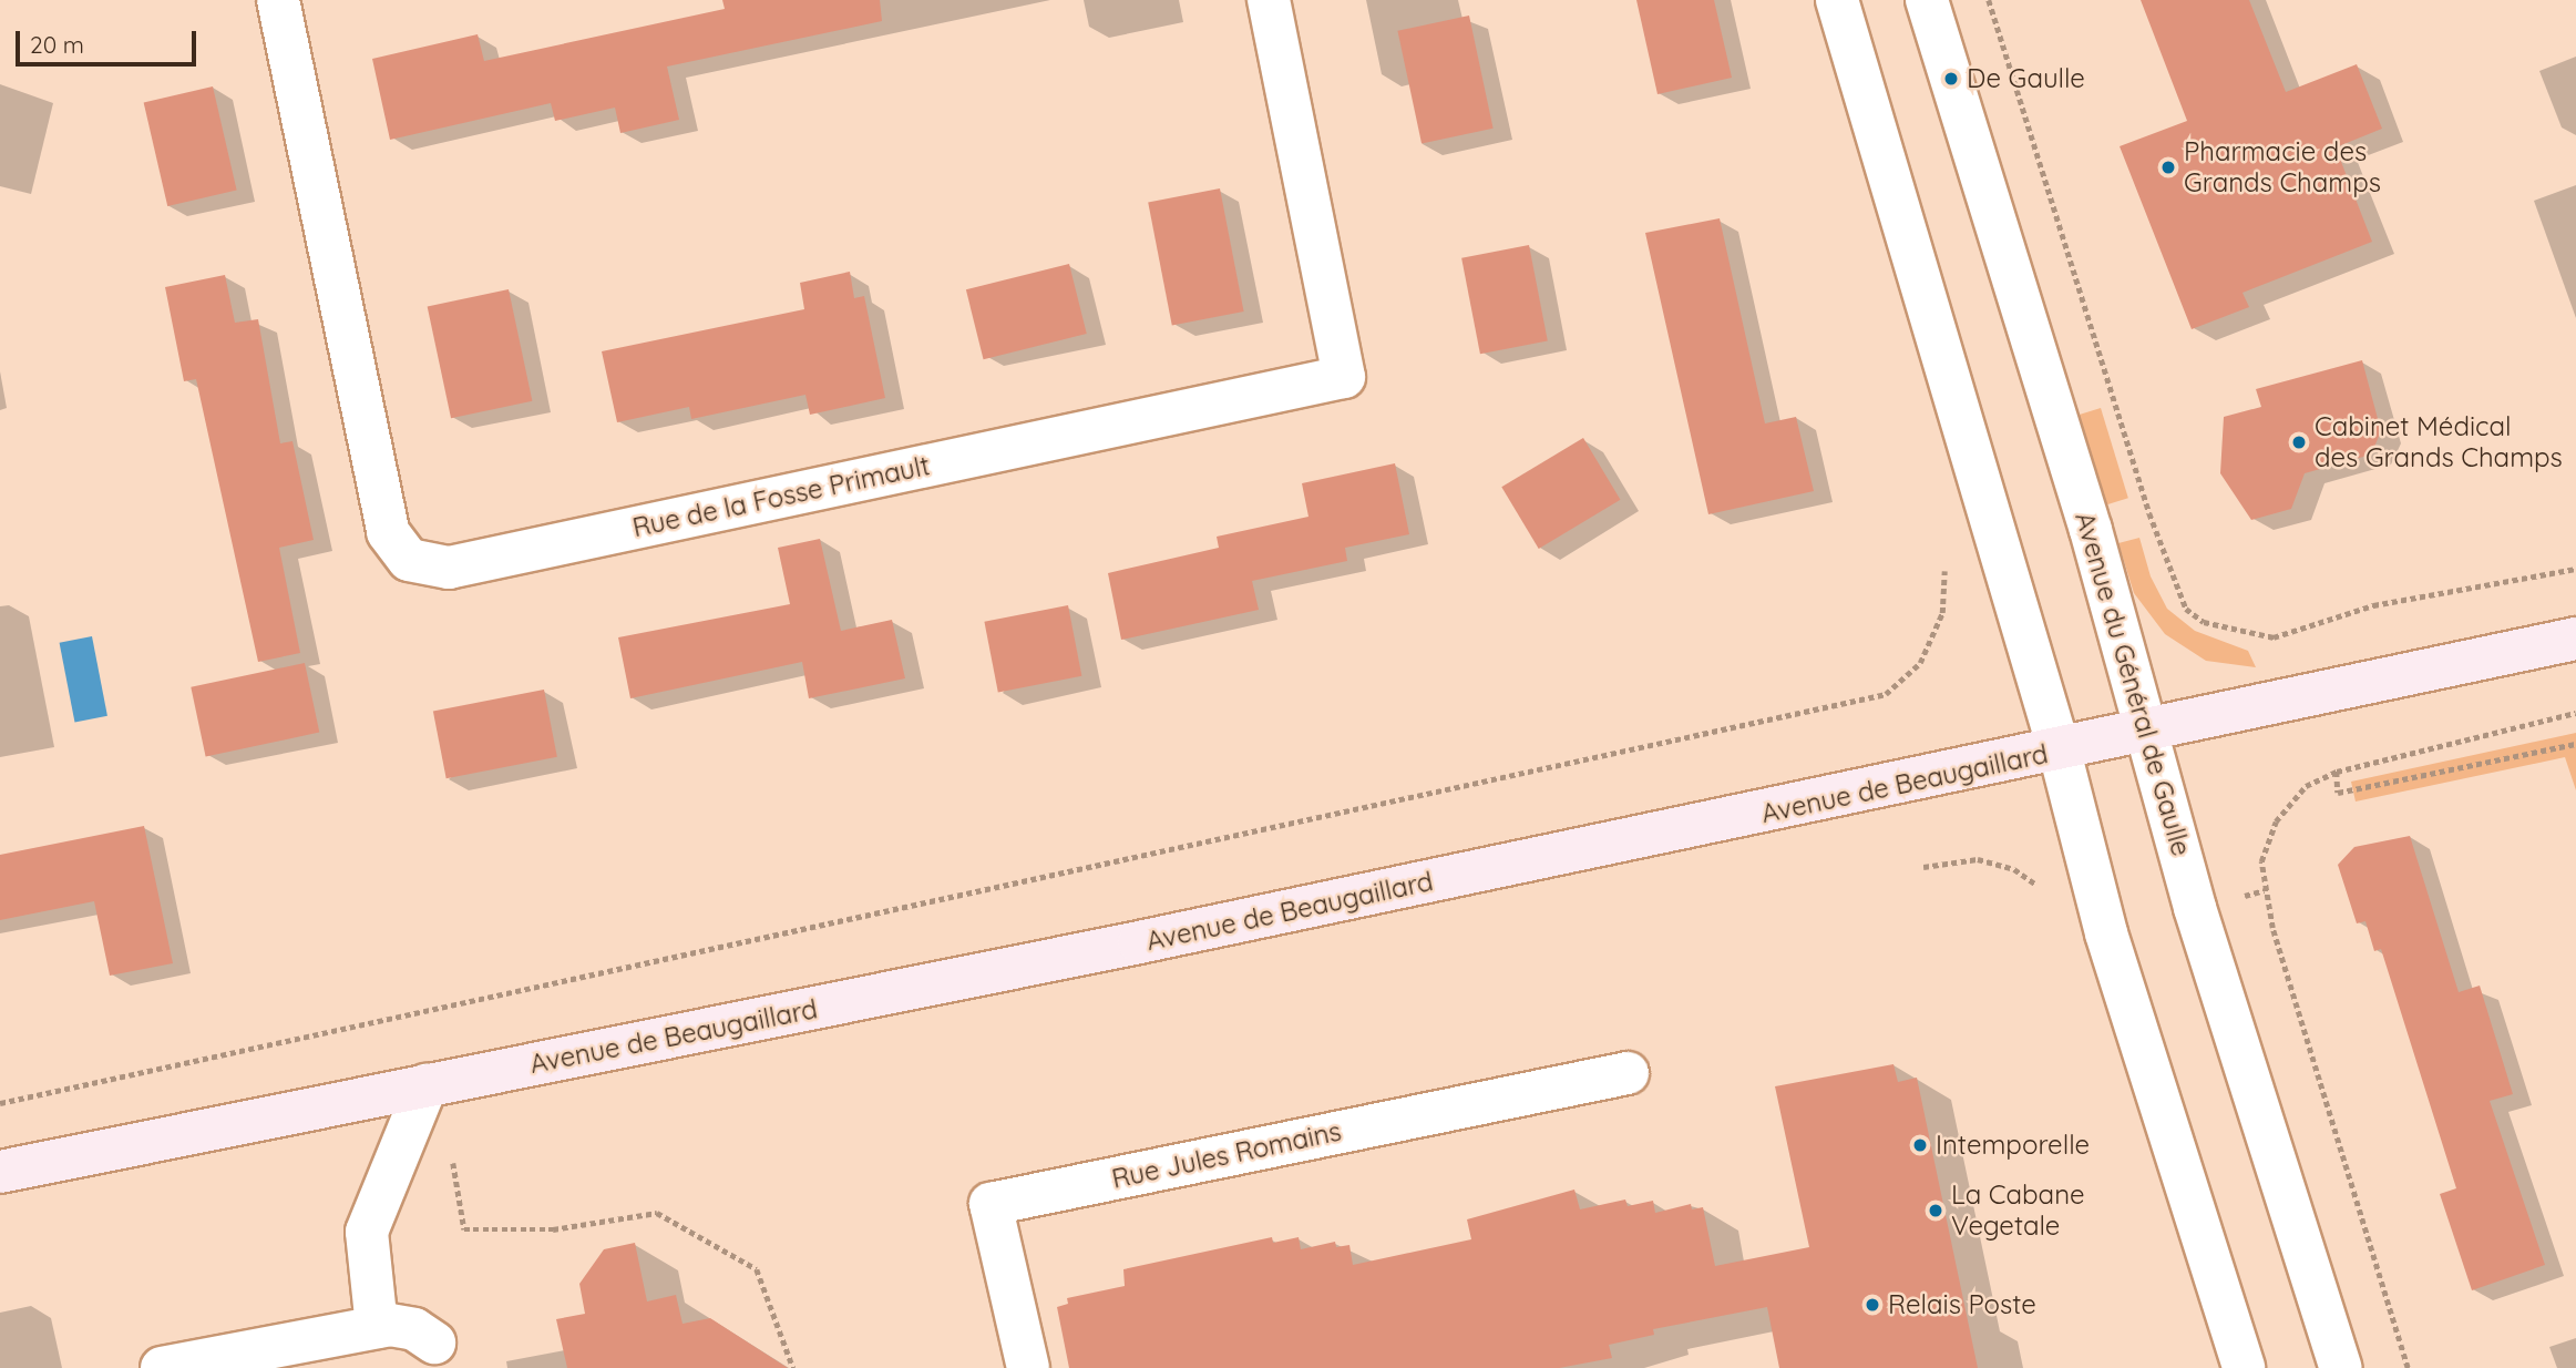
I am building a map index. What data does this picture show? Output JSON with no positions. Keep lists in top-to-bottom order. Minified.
{"streets":{"main road":["Avenue de Beaugaillard"],"street":["Rue de la Fosse Primault","Avenue du Général de Gaulle","Rue Jules Romains"]},"crossings":[["Avenue du Général de Gaulle","Avenue de Beaugaillard"]],"places":["De Gaulle","Pharmacie des Grands Champs","Cabinet Médical des Grands Champs","Intemporelle","La Cabane Vegetale","Relais Poste"],"scale_bar":"20 m"}
